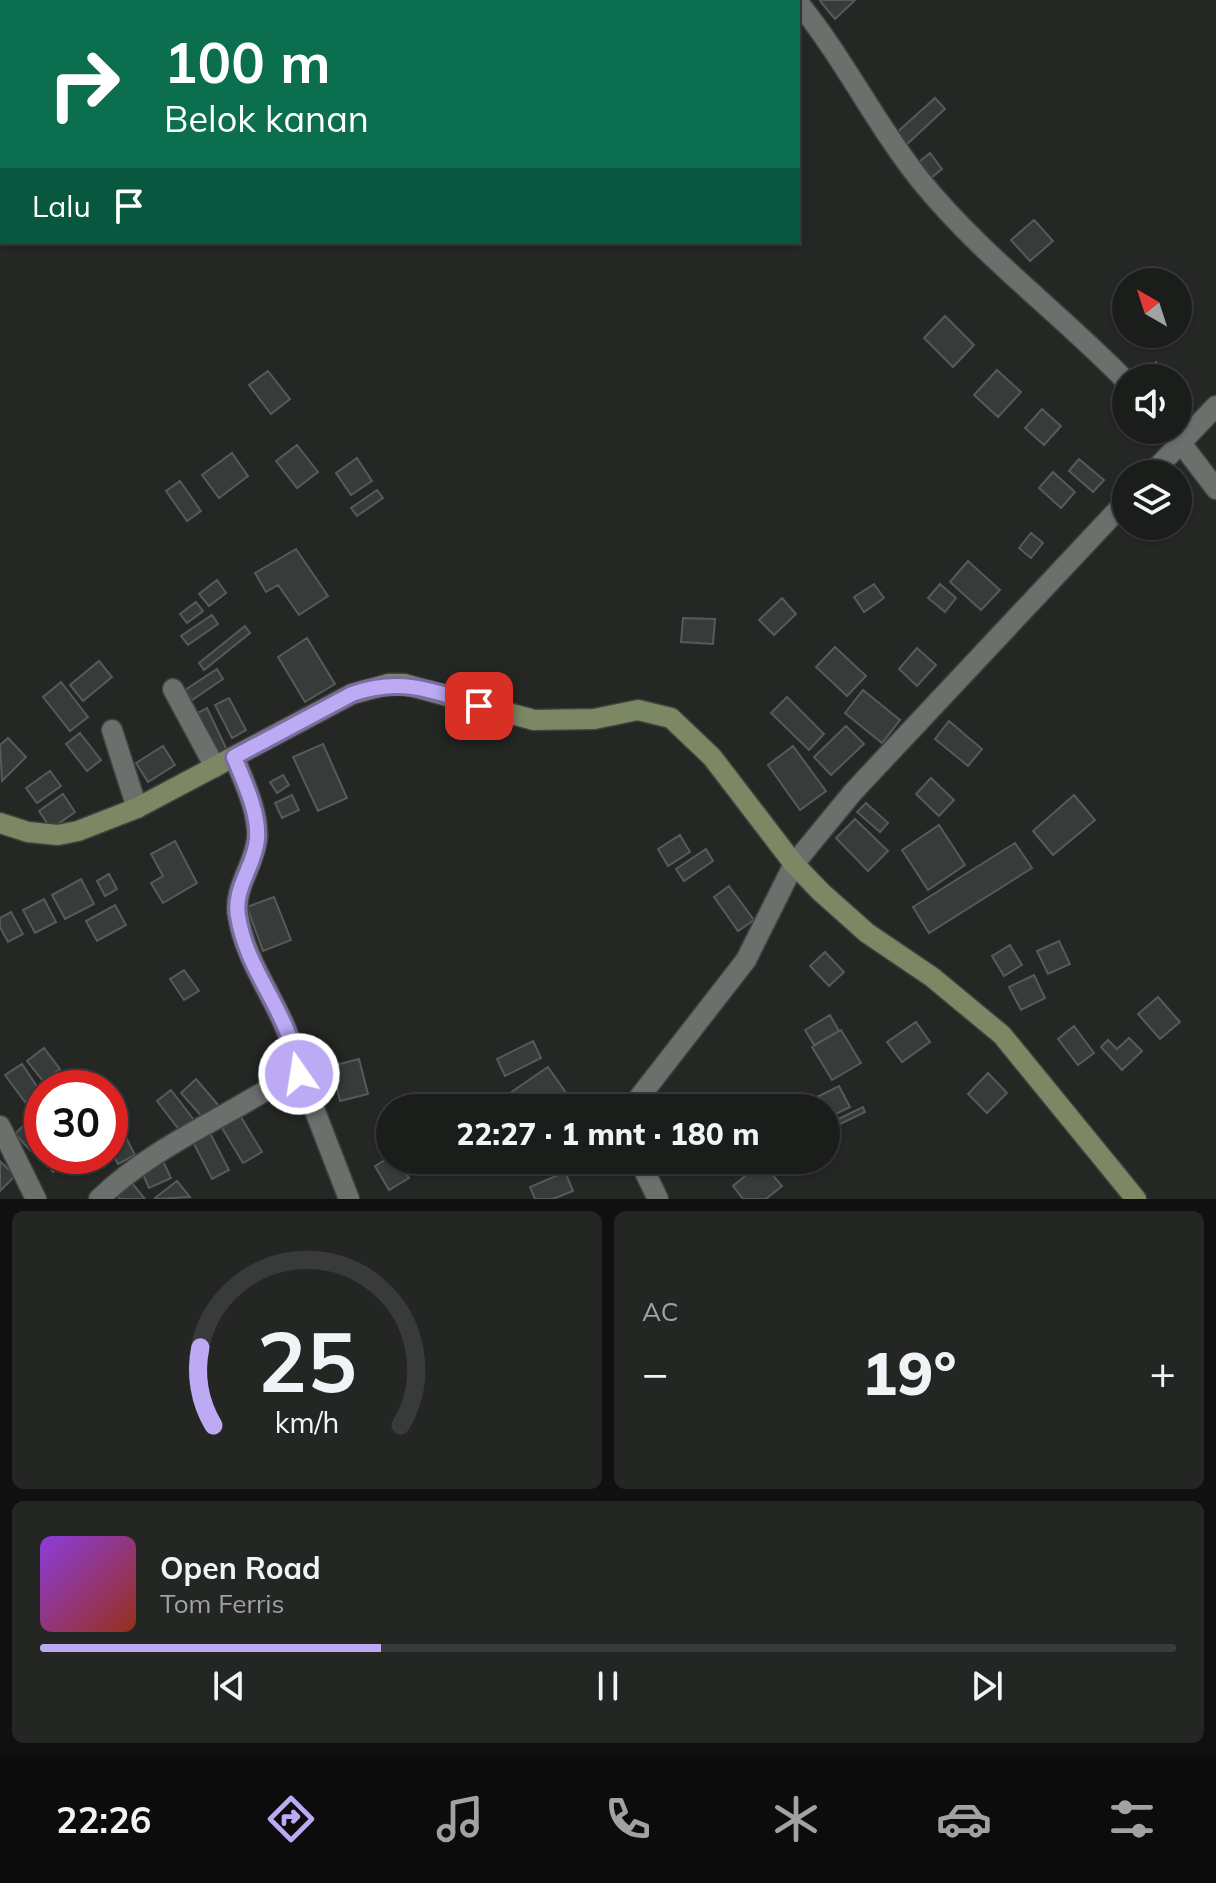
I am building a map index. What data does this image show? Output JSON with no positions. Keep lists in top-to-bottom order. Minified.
{"north":"top left","page":{"turn":["100 m","Belok kanan"],"then":"Lalu","limit":"30","trip":"22:27 · 1 mnt · 180 m","tile":"AC","heat":["−","19°","+"],"song":["Open Road","Tom Ferris"],"tabs":"22:26","gauge":["25","km/h"]}}
